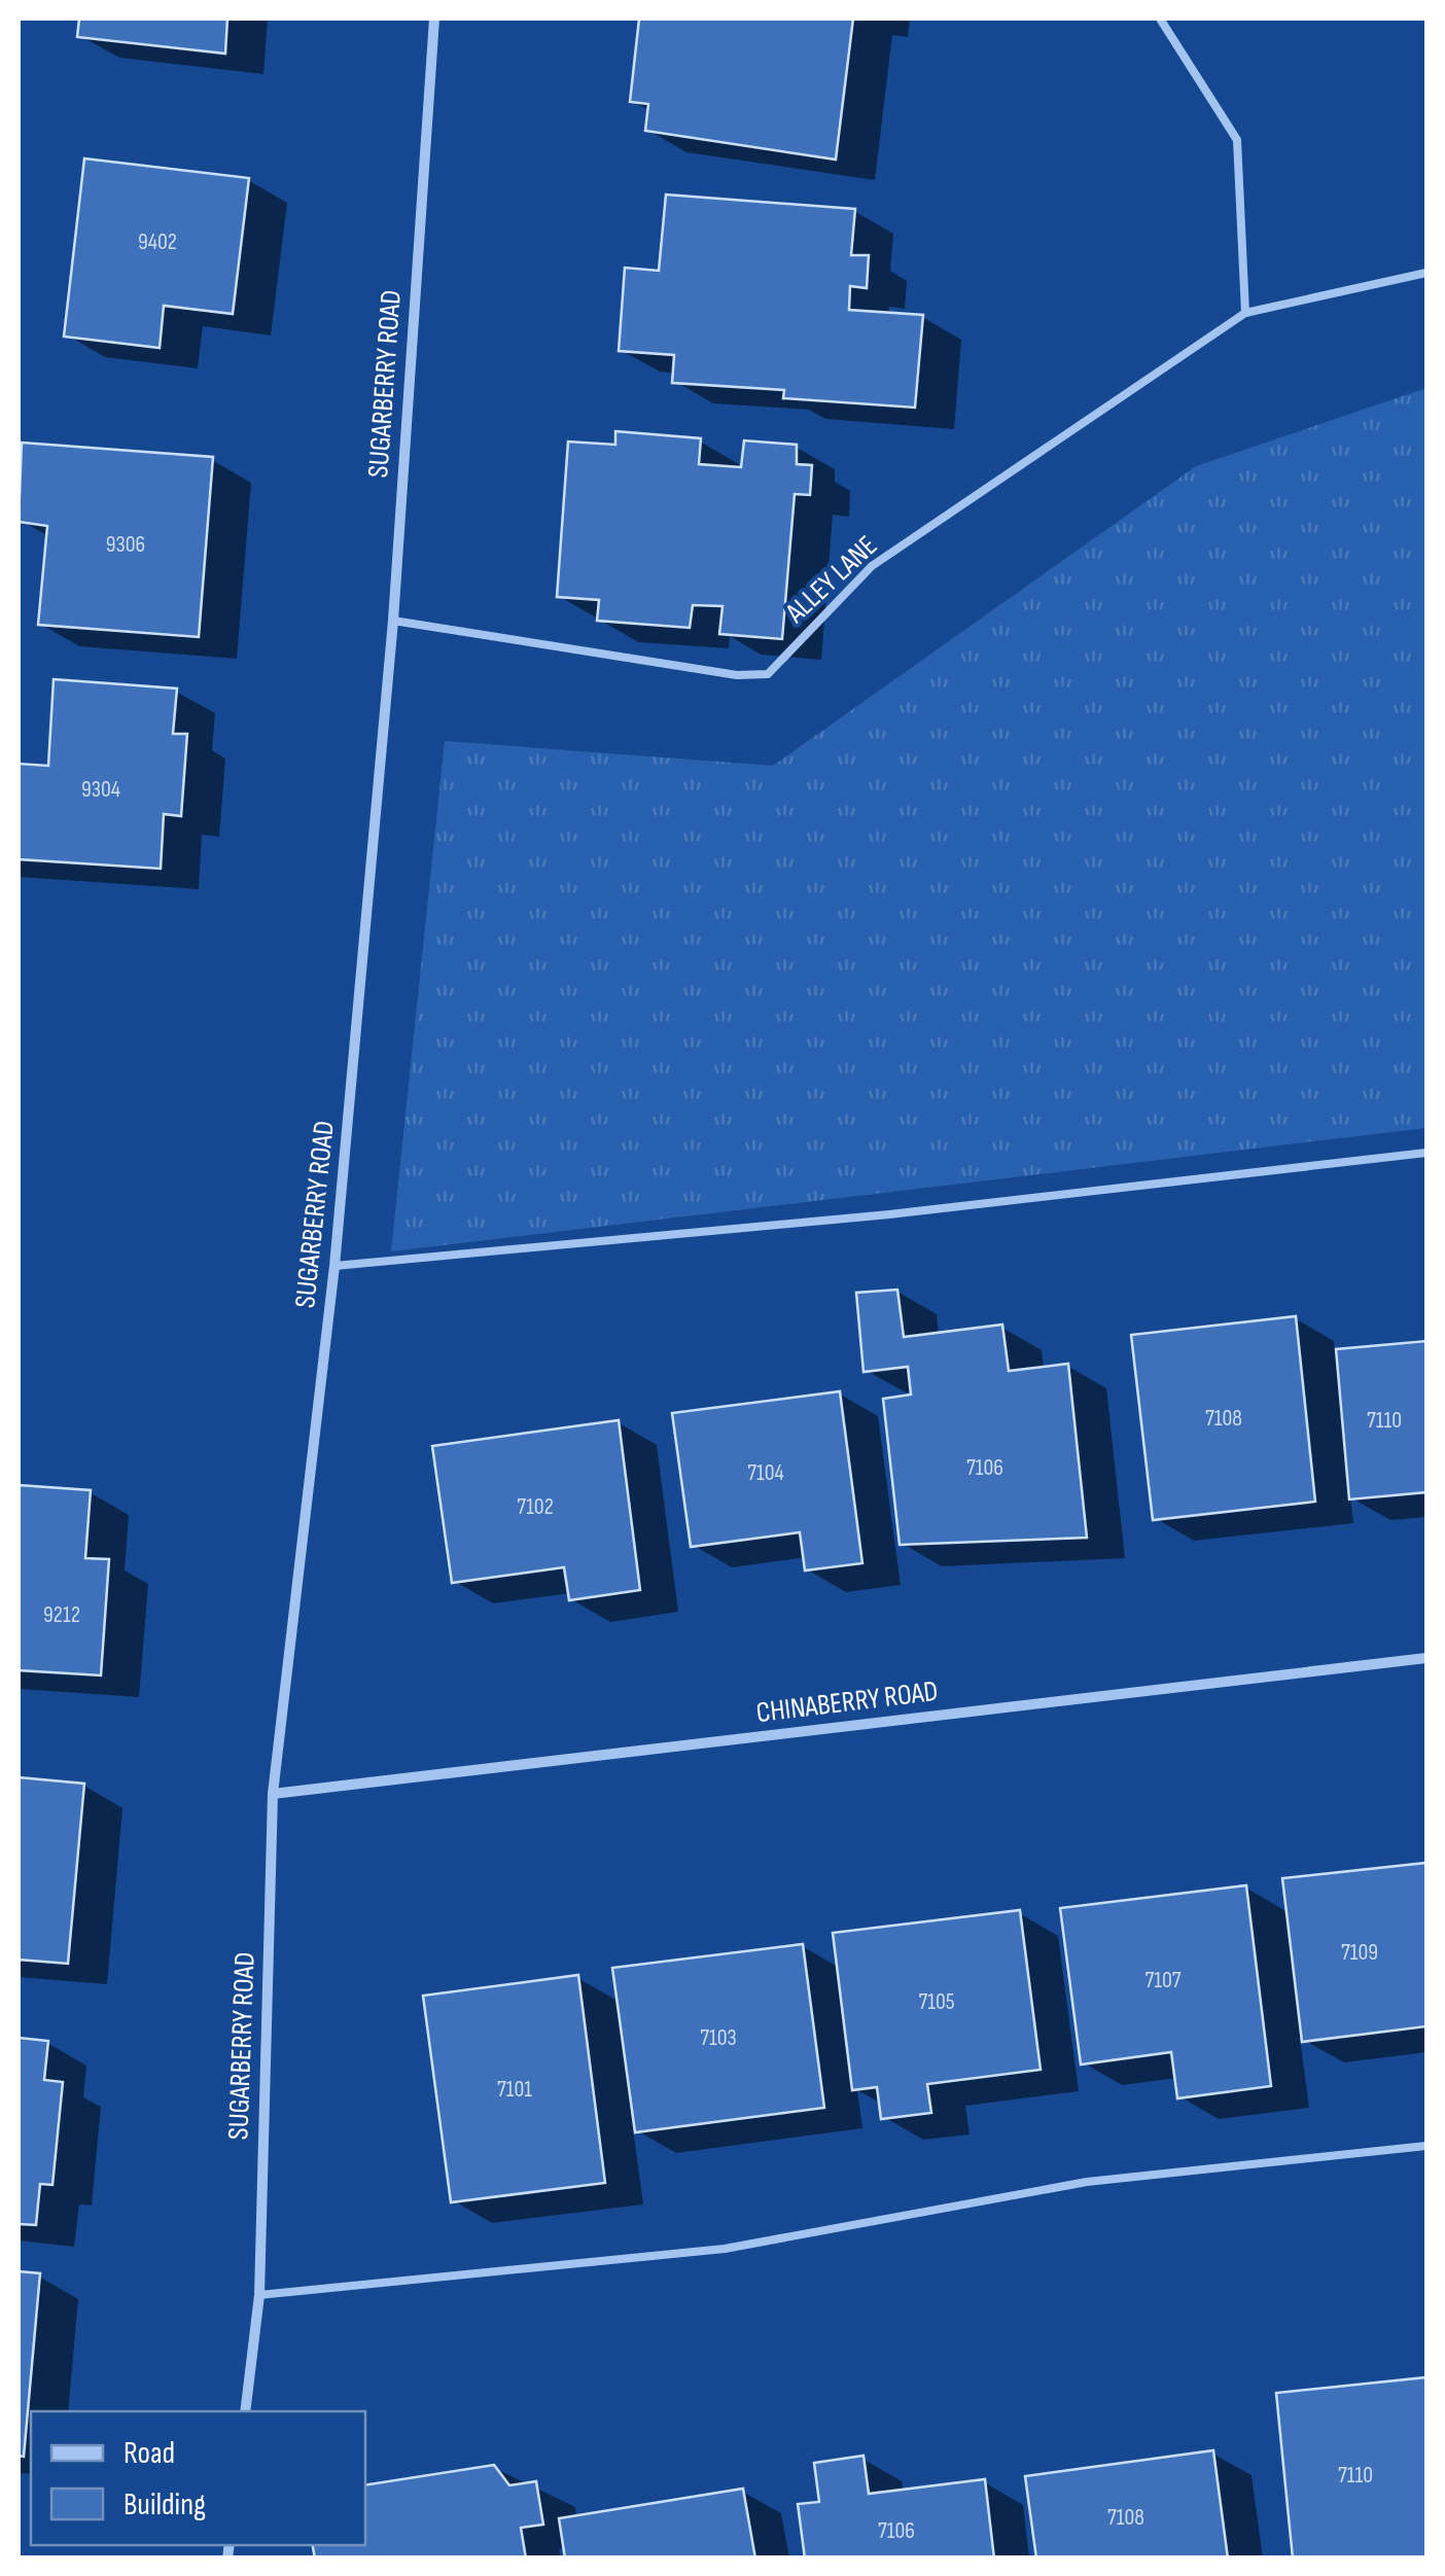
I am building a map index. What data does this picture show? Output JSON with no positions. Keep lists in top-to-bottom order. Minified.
{"streets":{"street":["SUGARBERRY ROAD","CHINABERRY ROAD"],"lane":["ALLEY LANE"]},"crossings":[["SUGARBERRY ROAD","ALLEY LANE"],["SUGARBERRY ROAD","CHINABERRY ROAD"]],"house_numbers":["9402","9306","9304","7108","7110","7106","7104","7102","9212","7109","7107","7105","7103","7101","7110","7108","7106"],"legend":["Road","Building"]}
